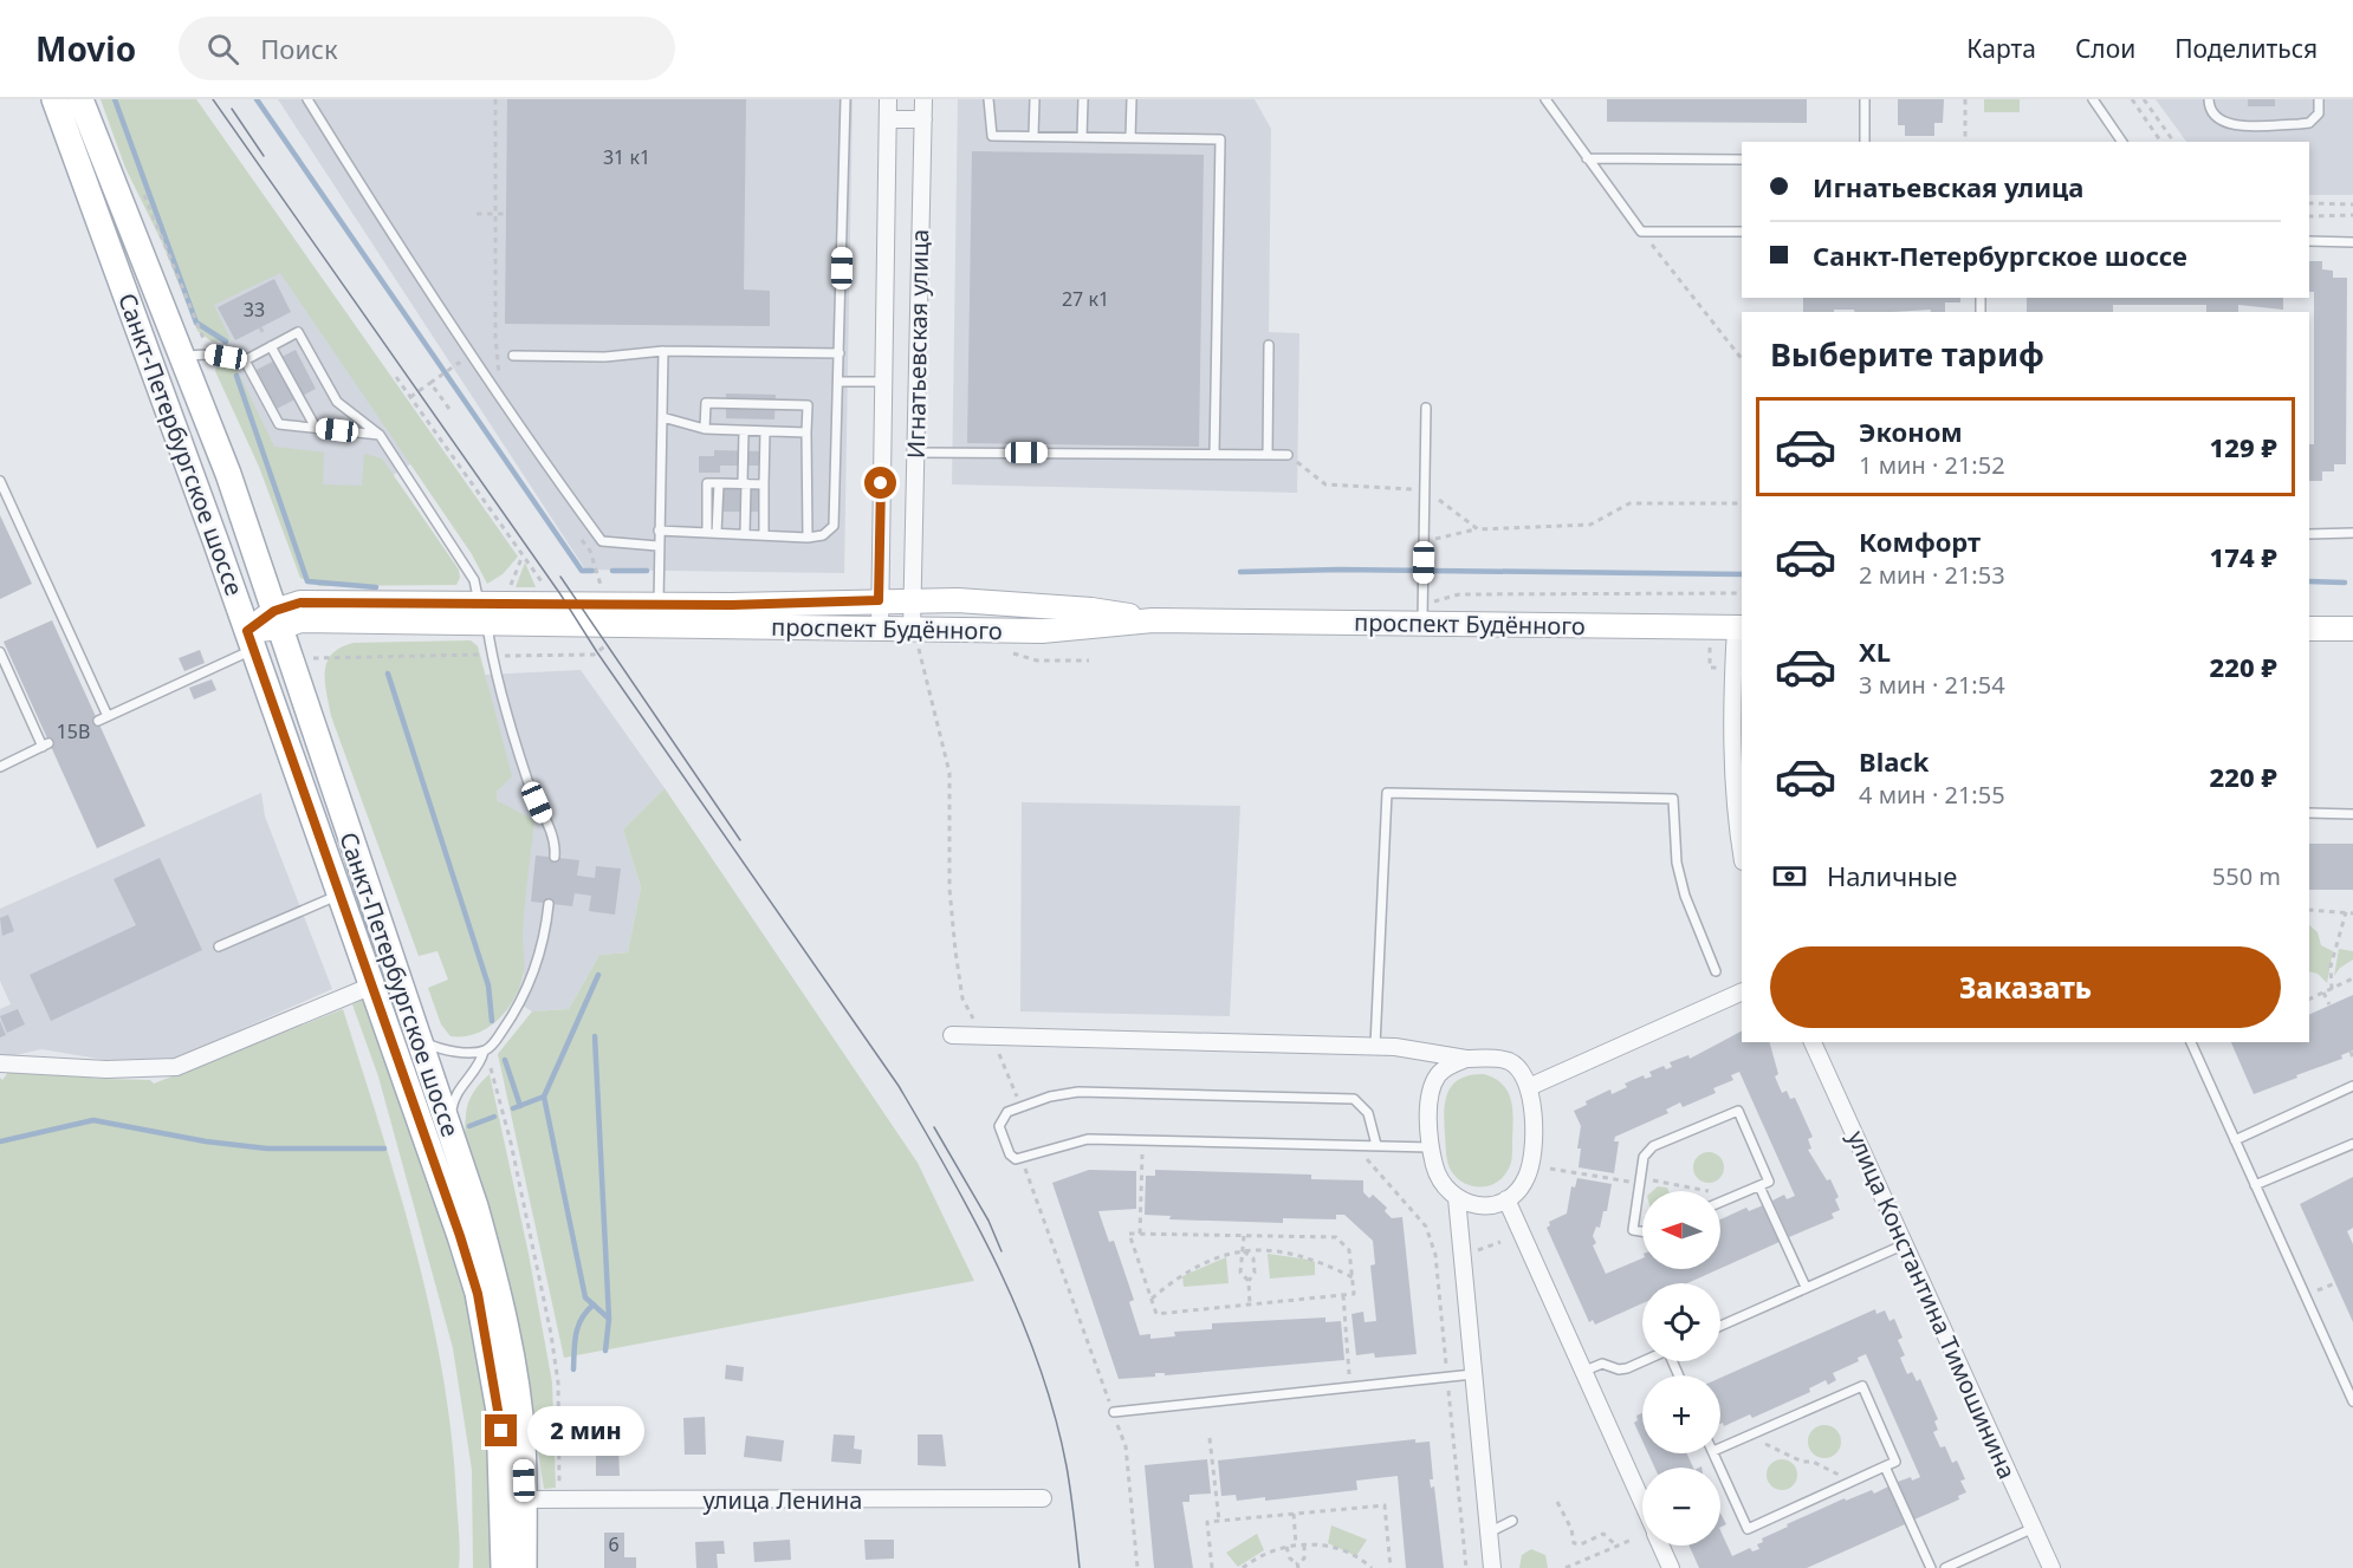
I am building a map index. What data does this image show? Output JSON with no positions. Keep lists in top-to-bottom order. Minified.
{"streets":{"main road":["Санкт-Петербургское шоссе","проспект Будённого"],"street":["Игнатьевская улица","улица Константина Тимошинина","улица Ленина"]},"crossings":[["Игнатьевская улица","проспект Будённого"],["Санкт-Петербургское шоссе","проспект Будённого"],["Санкт-Петербургское шоссе","улица Ленина"]],"house_numbers":["31 к1","27 к1","33","15В","6"],"north":"left","page":{"header":"Movio","search":"Поиск","nav":["Карта","Слои","Поделиться"],"banner":["Игнатьевская улица","Санкт-Петербургское шоссе"],"heading":"Выберите тариф","list":[{"name":"Эконом","note":"1 мин · 21:52","value":"129 ₽"},{"name":"Комфорт","note":"2 мин · 21:53","value":"174 ₽"},{"name":"XL","note":"3 мин · 21:54","value":"220 ₽"},{"name":"Black","note":"4 мин · 21:55","value":"220 ₽"}],"pay":["Наличные","550 m"],"buttons":"Заказать","map_buttons":["+","−"],"bubble":"2 мин"}}
